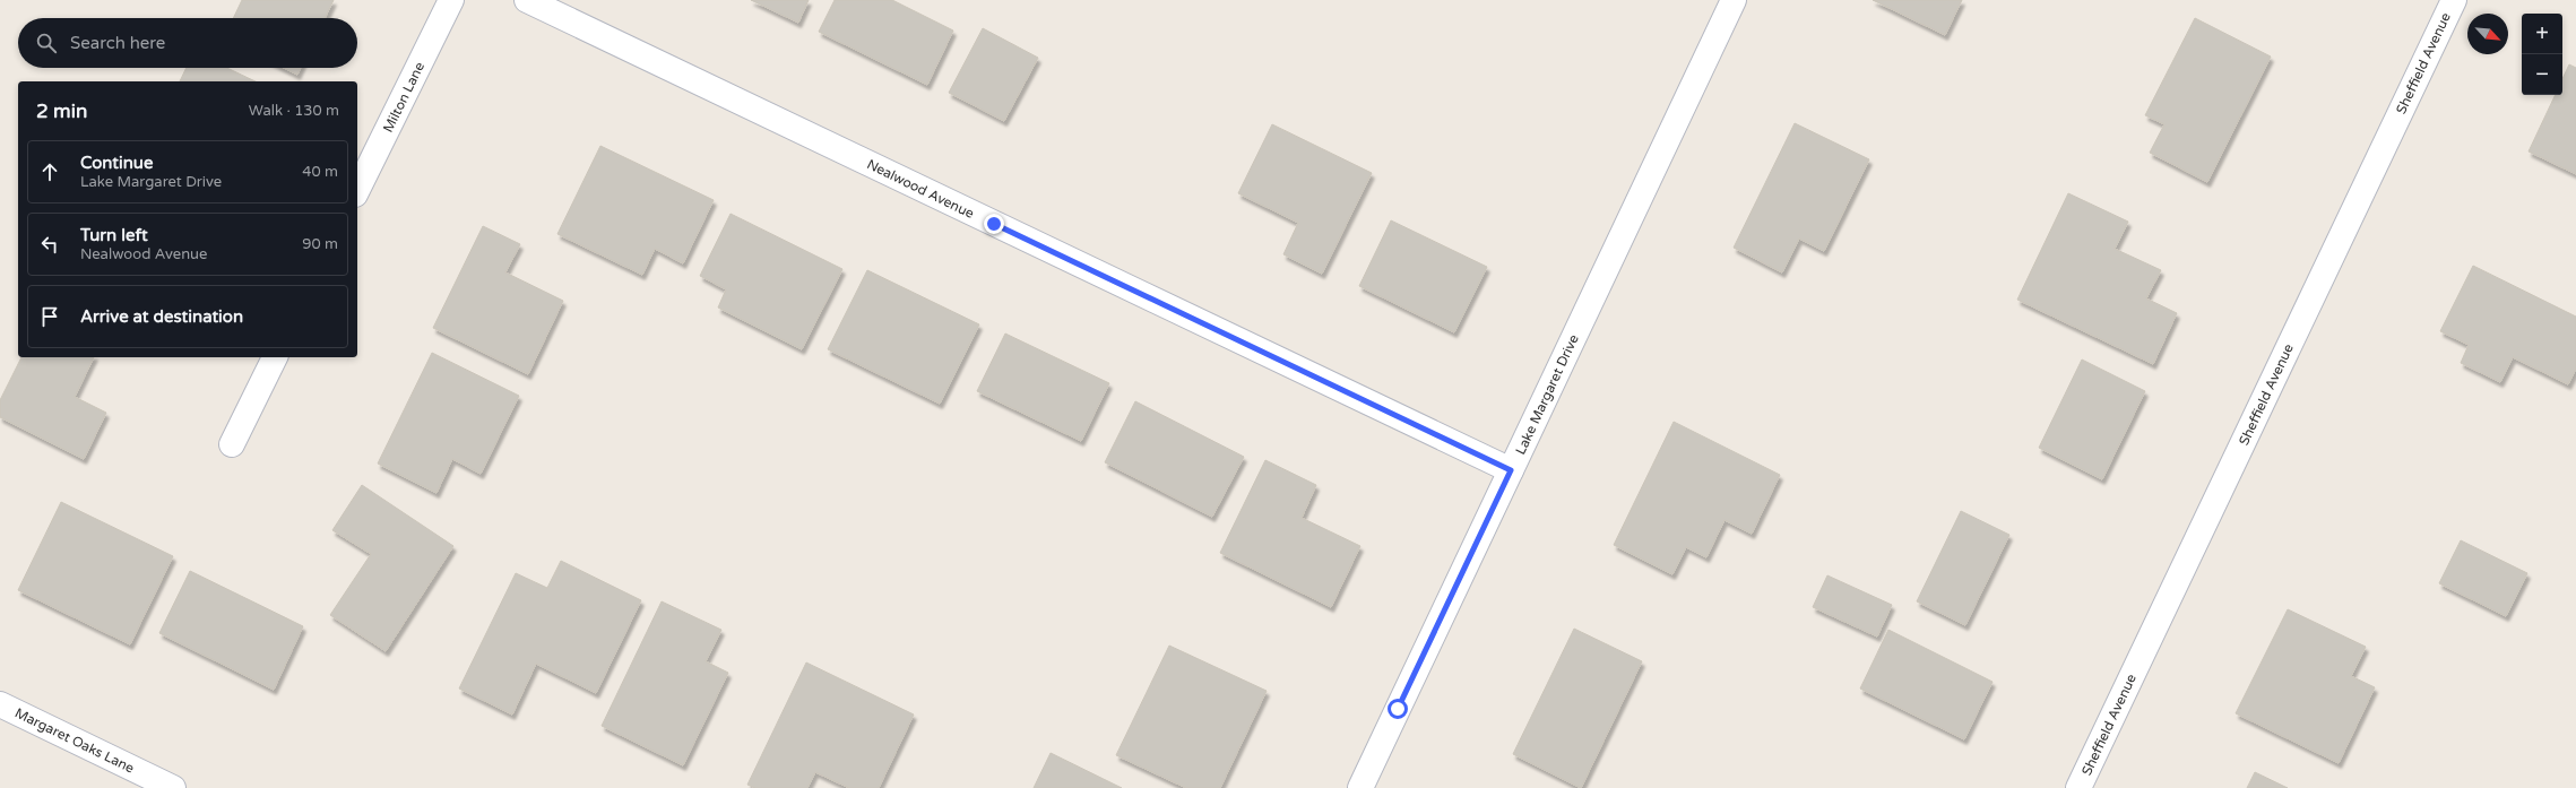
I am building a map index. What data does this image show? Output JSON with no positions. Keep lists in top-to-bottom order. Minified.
{"streets":{"street":["Sheffield Avenue","Milton Lane","Nealwood Avenue","Lake Margaret Drive","Margaret Oaks Lane"]},"crossings":[["Nealwood Avenue","Lake Margaret Drive"]],"north":"bottom right","page":{"map_buttons":["+","−"],"search":"Search here","heading":["2 min","Walk · 130 m"],"list":[["Continue","Lake Margaret Drive","40 m"],["Turn left","Nealwood Avenue","90 m"],"Arrive at destination"]}}
